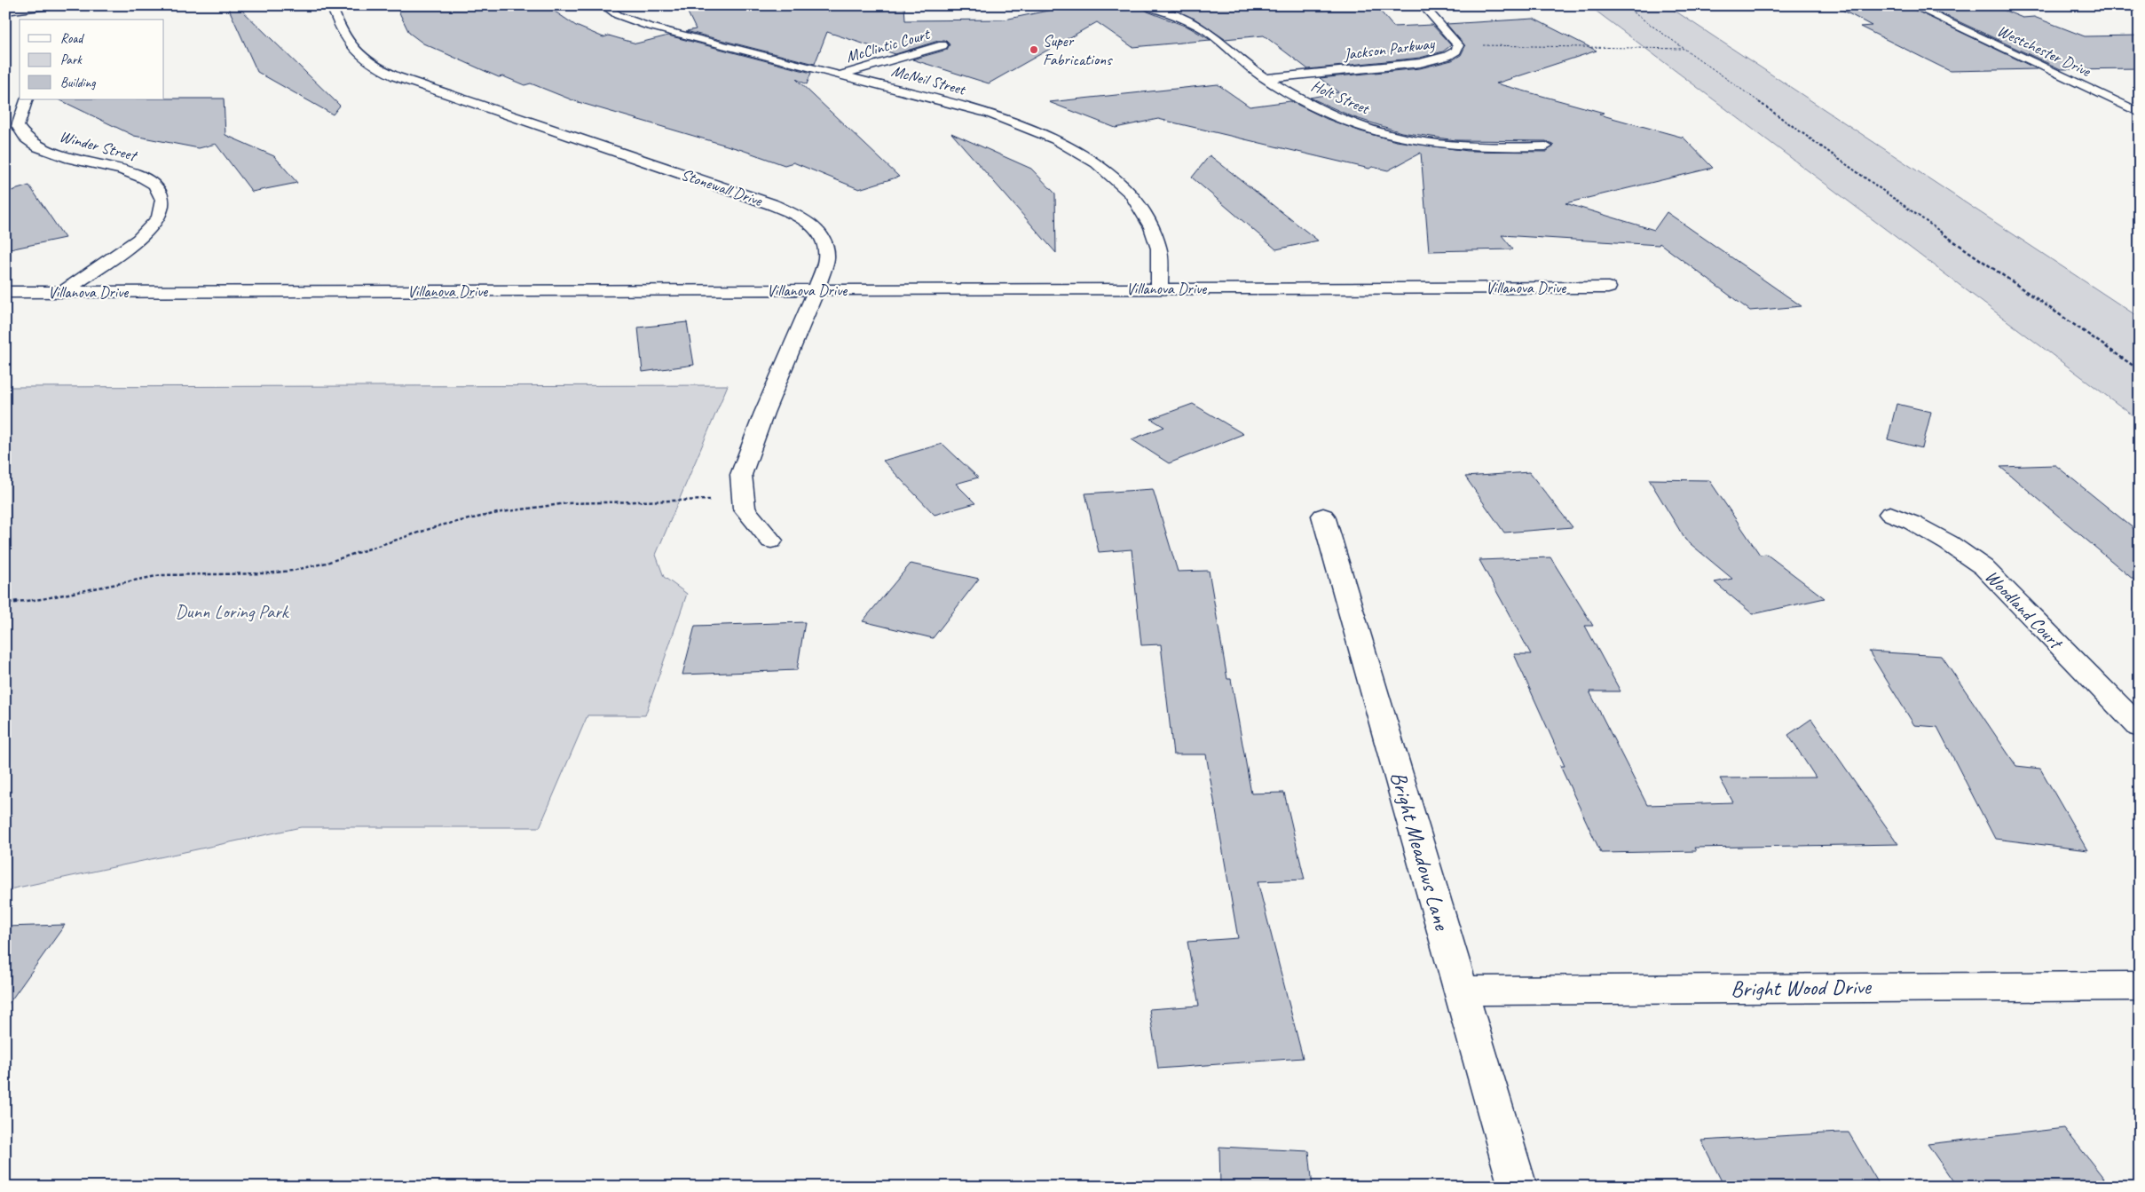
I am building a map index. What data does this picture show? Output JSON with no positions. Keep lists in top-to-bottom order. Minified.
{"streets":{"street":["McClintic Court","Jackson Parkway","Westchester Drive","McNeil Street","Holt Street","Winder Street","Stonewall Drive","Villanova Drive","Woodland Court","Bright Meadows Lane","Bright Wood Drive"]},"crossings":[["McClintic Court","McNeil Street"],["Jackson Parkway","Holt Street"],["McNeil Street","Villanova Drive"],["Winder Street","Villanova Drive"],["Stonewall Drive","Villanova Drive"],["Bright Meadows Lane","Bright Wood Drive"]],"parks":["Dunn Loring Park"],"places":["Super Fabrications"],"legend":["Road","Park","Building"]}
